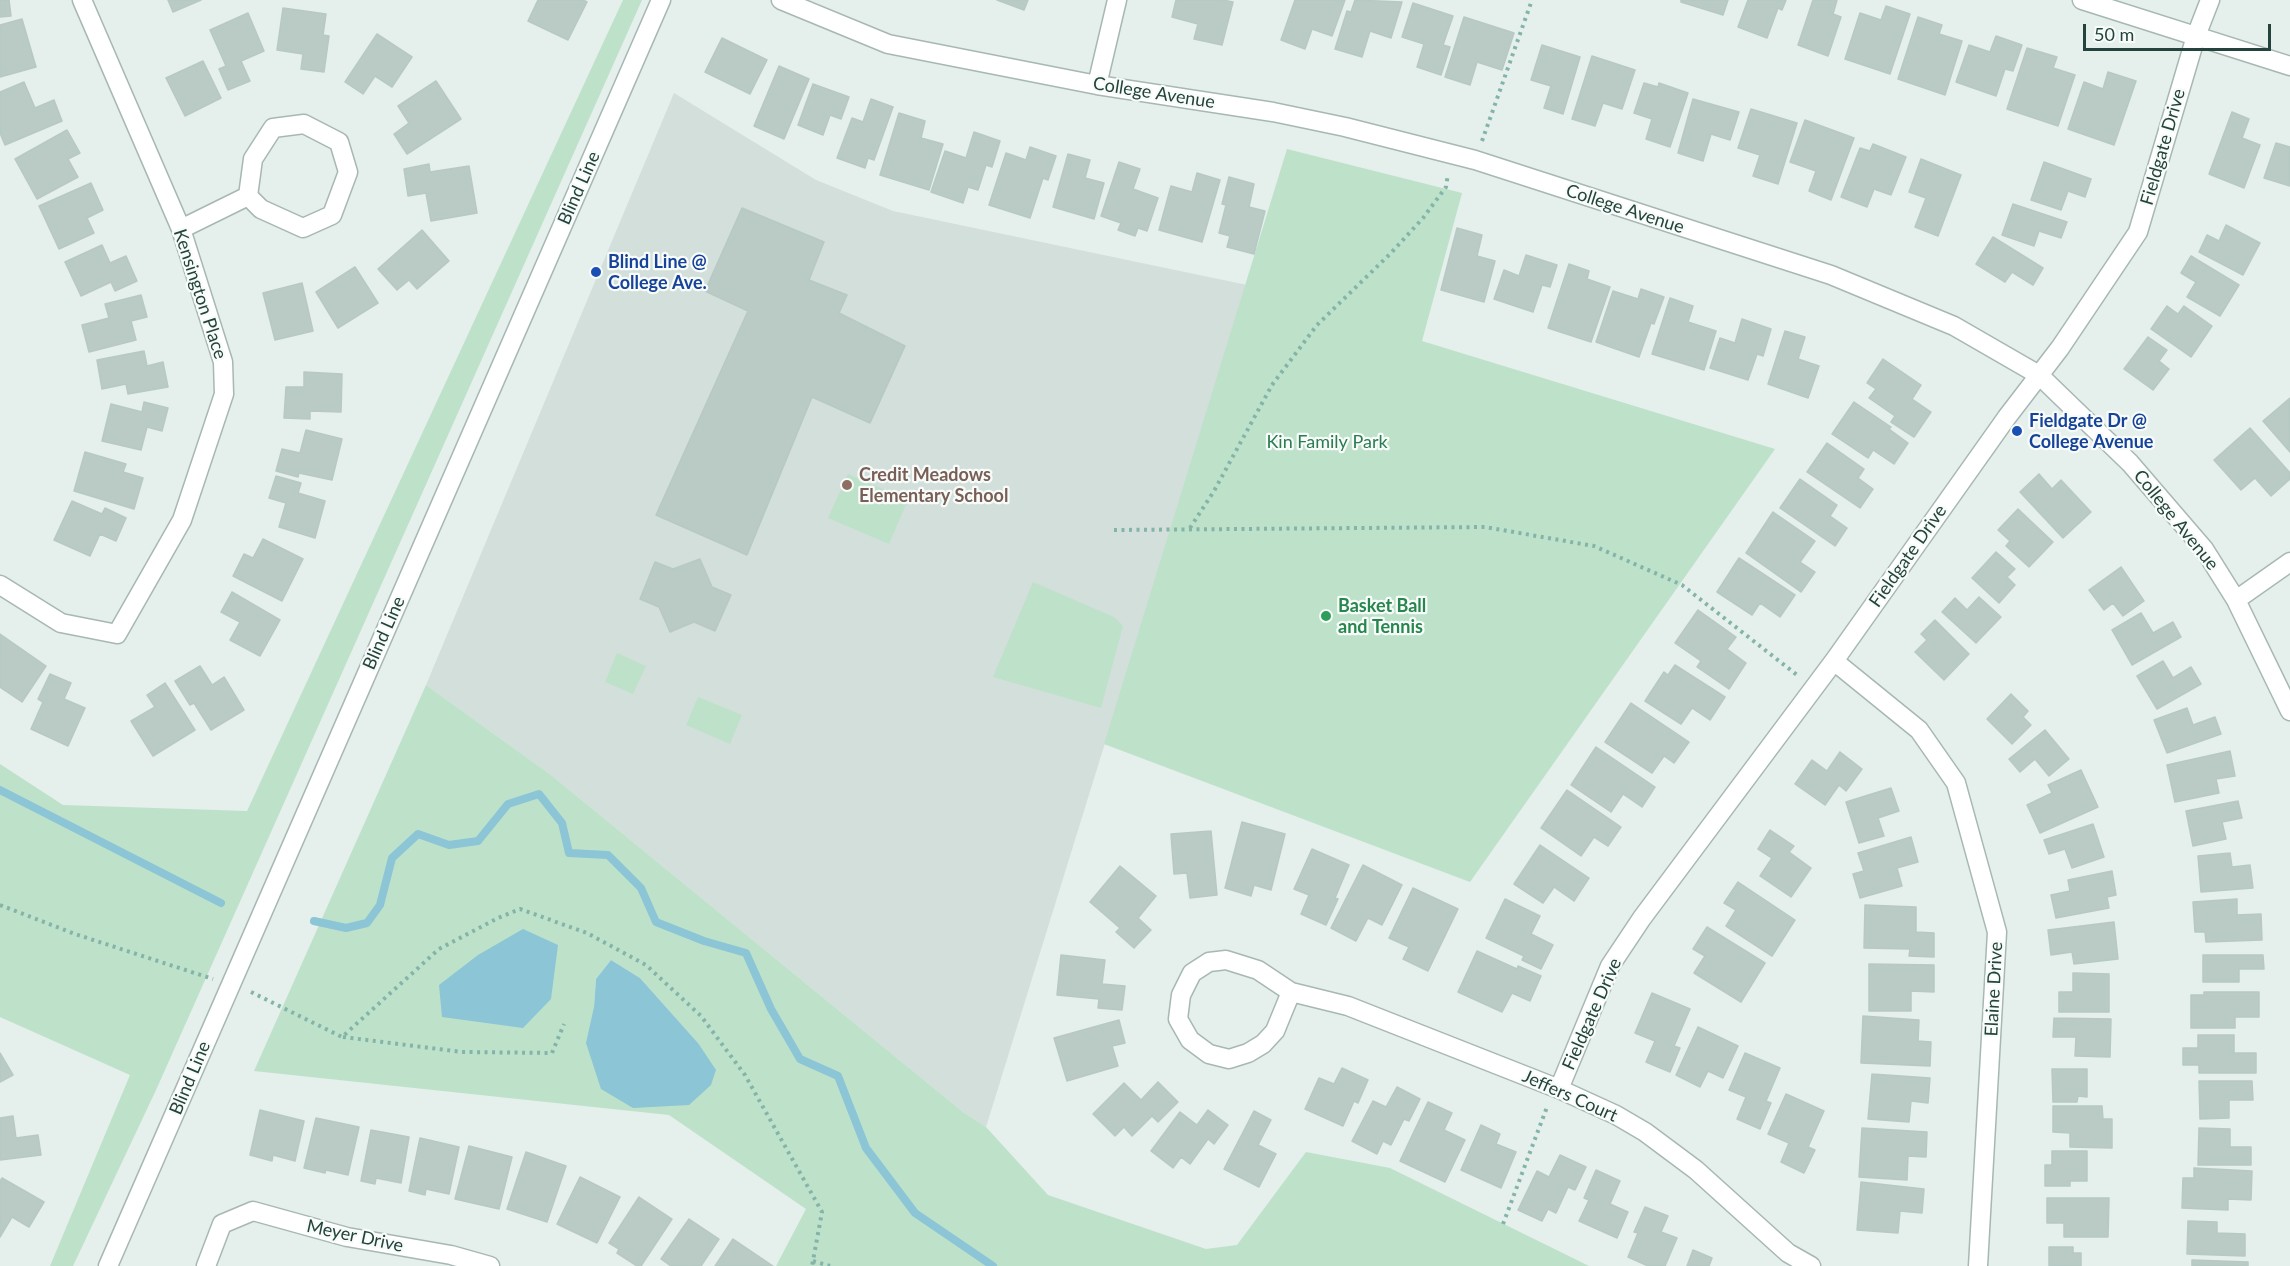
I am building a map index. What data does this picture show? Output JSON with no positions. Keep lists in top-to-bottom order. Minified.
{"streets":{"street":["College Avenue","Fieldgate Drive","Blind Line","Kensington Place","Elaine Drive","Jeffers Court","Meyer Drive"]},"crossings":[["College Avenue","Fieldgate Drive"],["Fieldgate Drive","Elaine Drive"],["Fieldgate Drive","Jeffers Court"]],"parks":["Kin Family Park"],"places":["Blind Line @ College Ave.","Fieldgate Dr @ College Avenue","Credit Meadows Elementary School","Basket Ball and Tennis"],"scale_bar":"50 m"}
